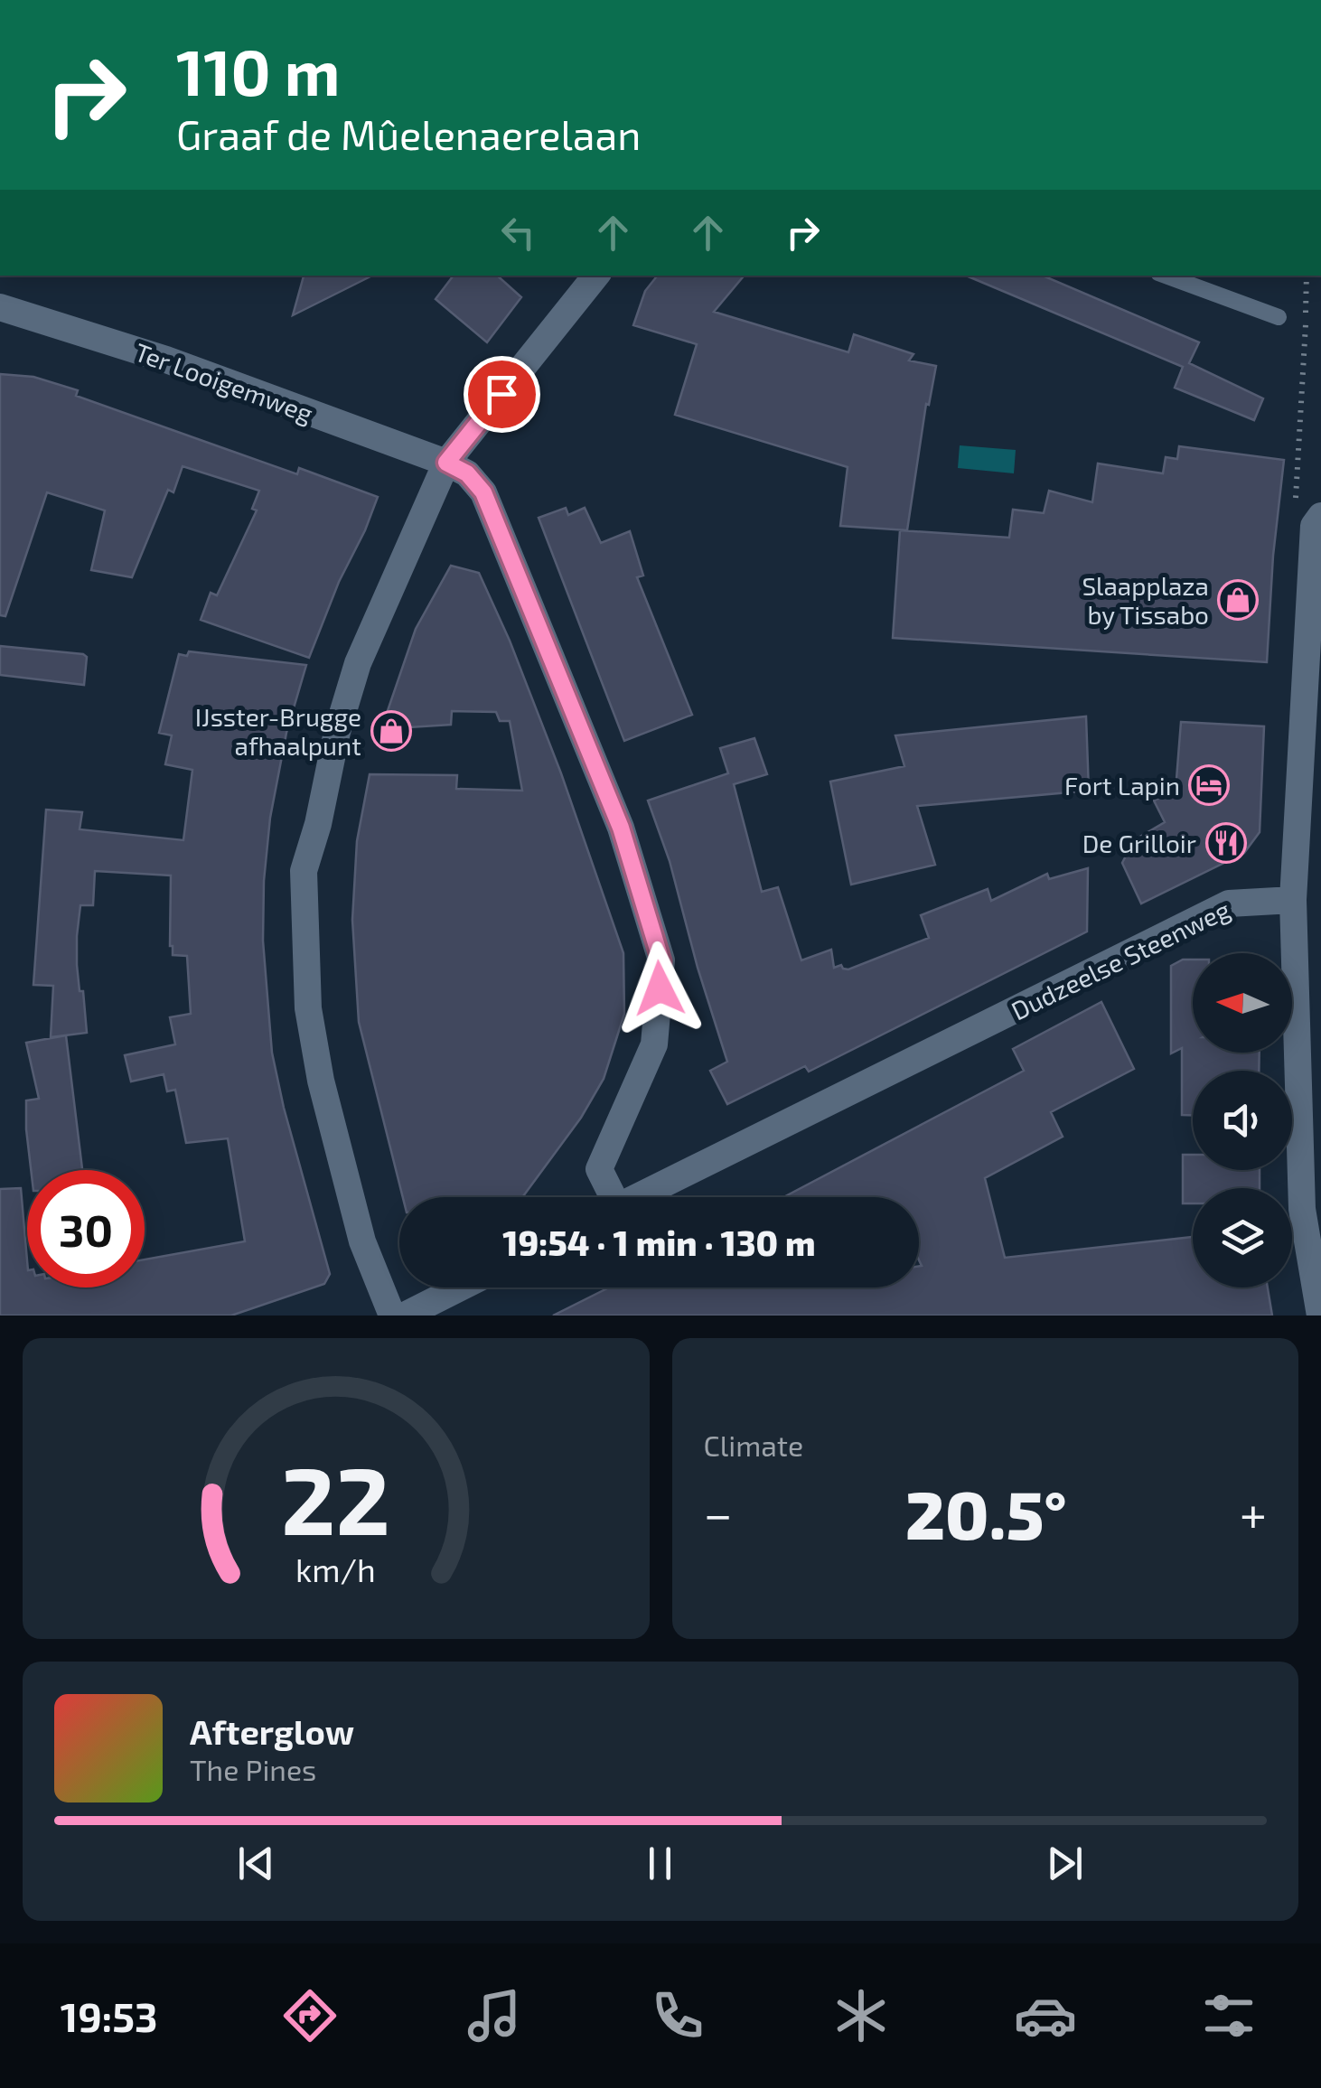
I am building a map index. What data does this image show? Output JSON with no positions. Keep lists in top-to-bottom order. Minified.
{"streets":{"street":["Ter Looigemweg","Dudzeelse Steenweg"]},"places":{"shop":["Slaapplaza by Tissabo","IJsster-Brugge afhaalpunt"],"hotel":["Fort Lapin"],"restaurant":["De Grilloir"]},"north":"left","page":{"turn":["110 m","Graaf de Mûelenaerelaan"],"limit":"30","trip":"19:54 · 1 min · 130 m","tile":"Climate","heat":["−","20.5°","+"],"song":["Afterglow","The Pines"],"tabs":"19:53","gauge":["22","km/h"]}}
